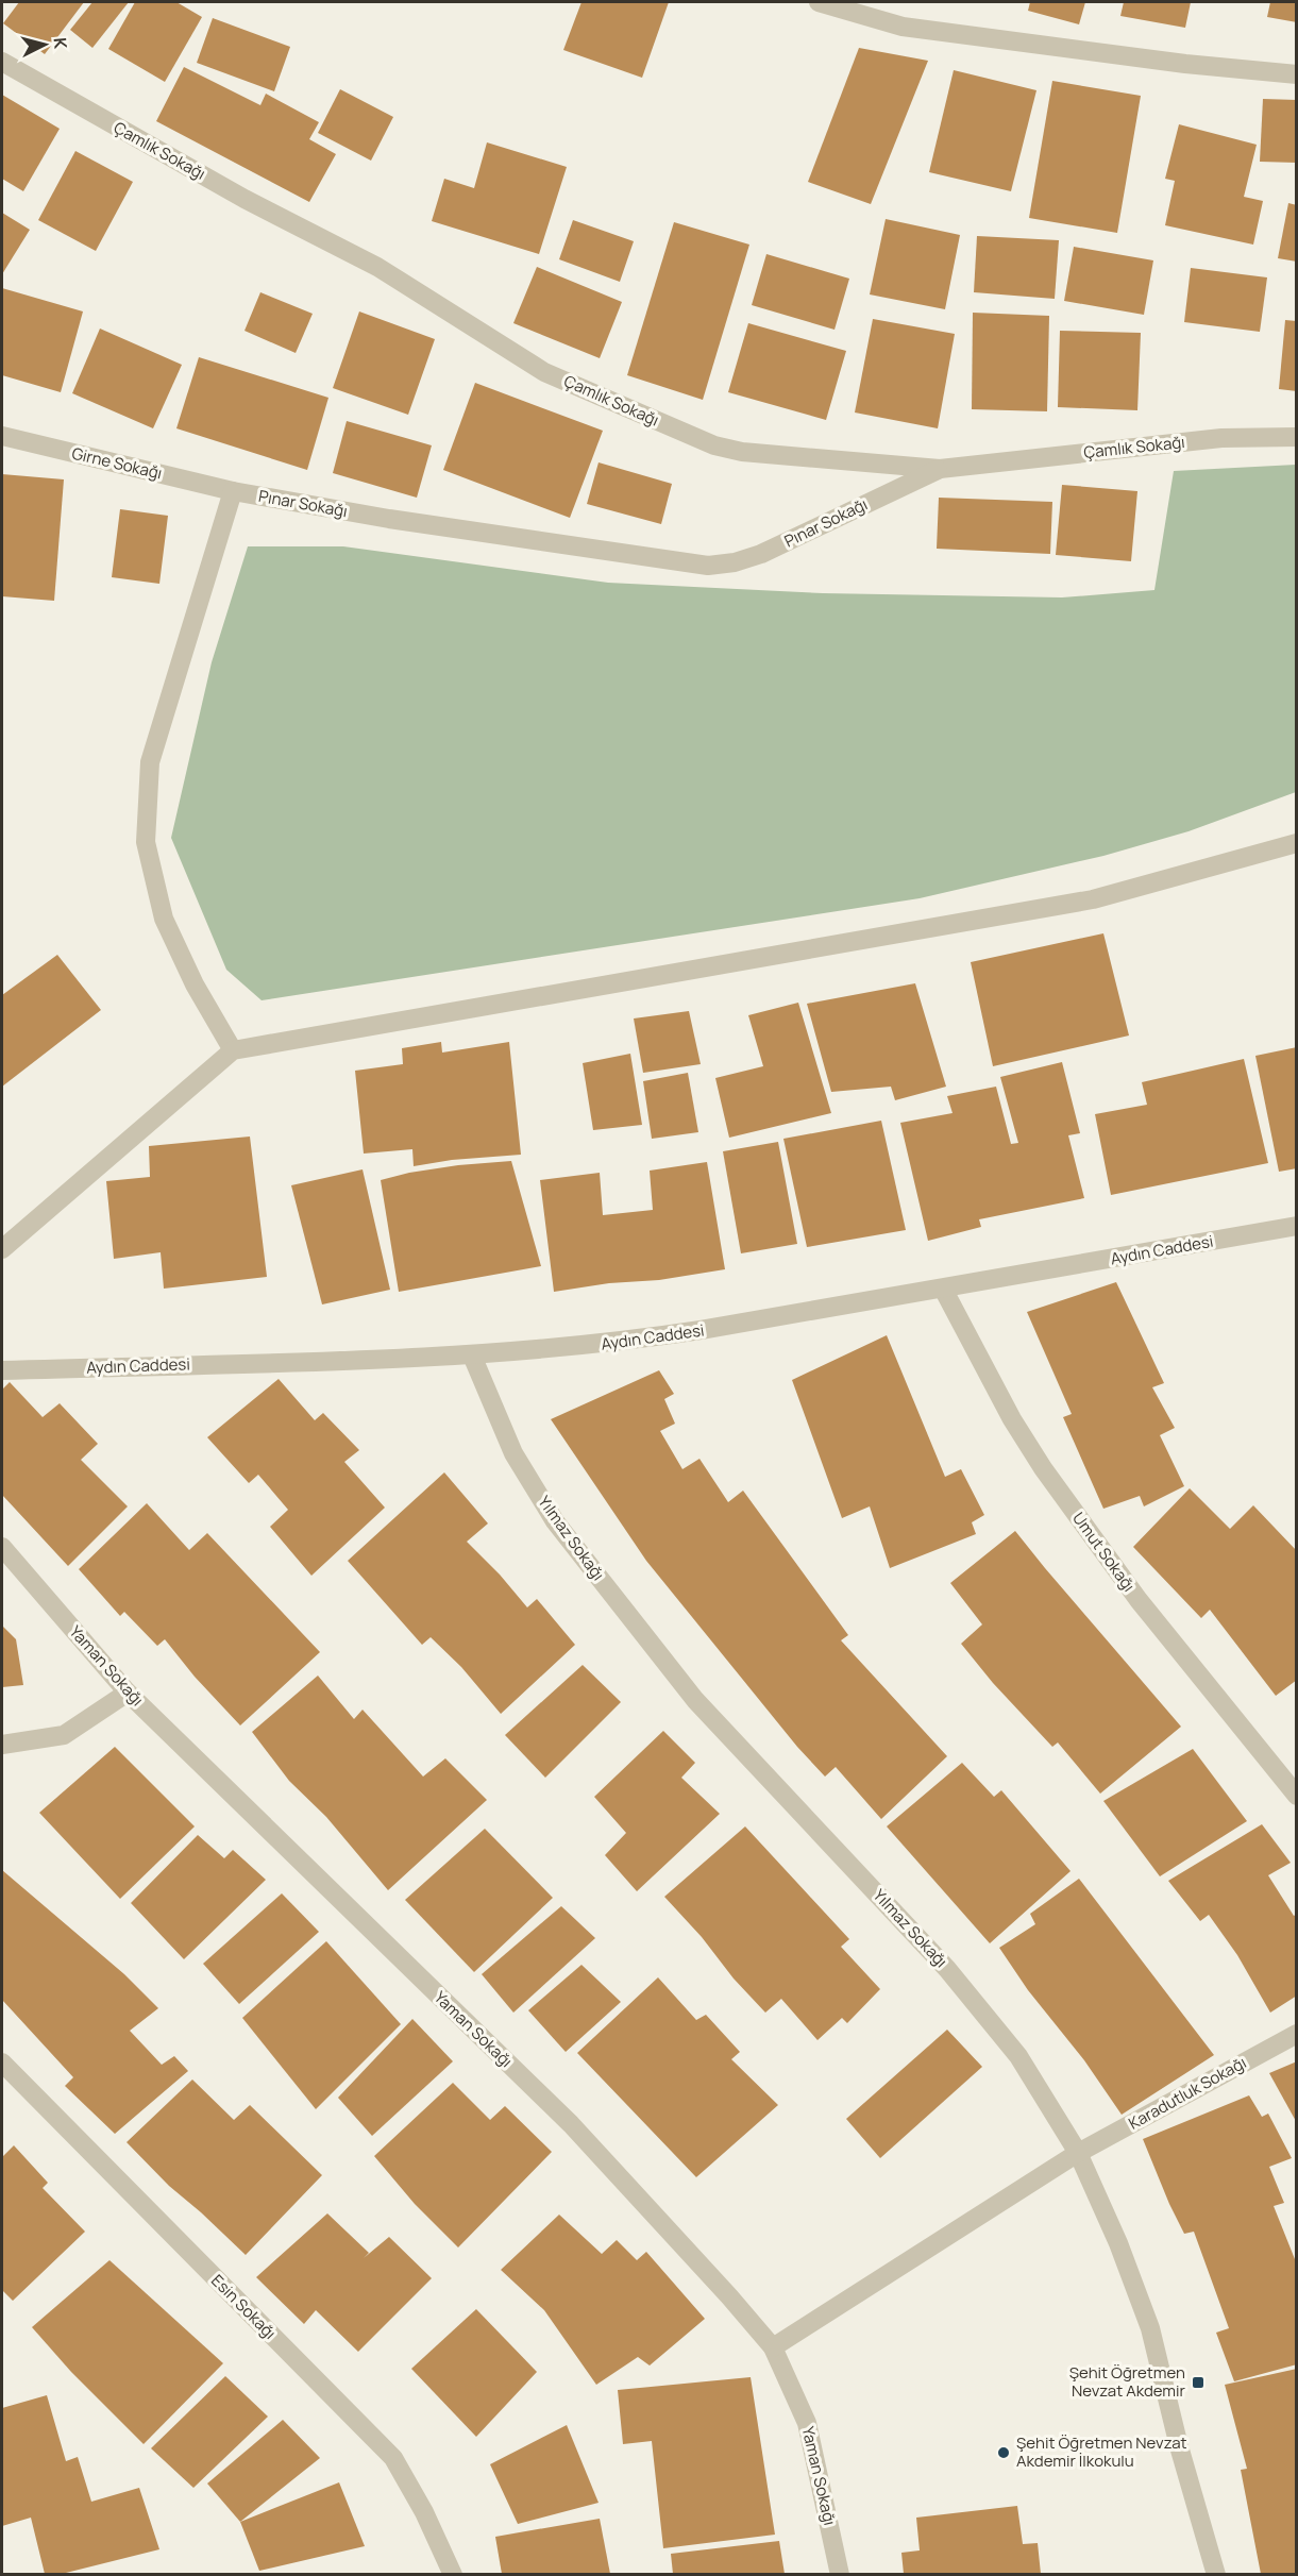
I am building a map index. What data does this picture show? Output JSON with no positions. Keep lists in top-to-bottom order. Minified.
{"streets":{"street":["Çamlık Sokağı","Girne Sokağı","Pınar Sokağı","Aydın Caddesi","Yılmaz Sokağı","Umut Sokağı","Yaman Sokağı","Karadutluk Sokağı","Esin Sokağı"]},"crossings":[["Çamlık Sokağı","Pınar Sokağı"],["Girne Sokağı","Pınar Sokağı"],["Aydın Caddesi","Yılmaz Sokağı"],["Aydın Caddesi","Umut Sokağı"],["Yılmaz Sokağı","Karadutluk Sokağı"],["Yaman Sokağı","Karadutluk Sokağı"]],"places":{"transit":["Şehit Öğretmen Nevzat Akdemir"],"other":["Şehit Öğretmen Nevzat Akdemir İlkokulu"]},"north":"right"}
